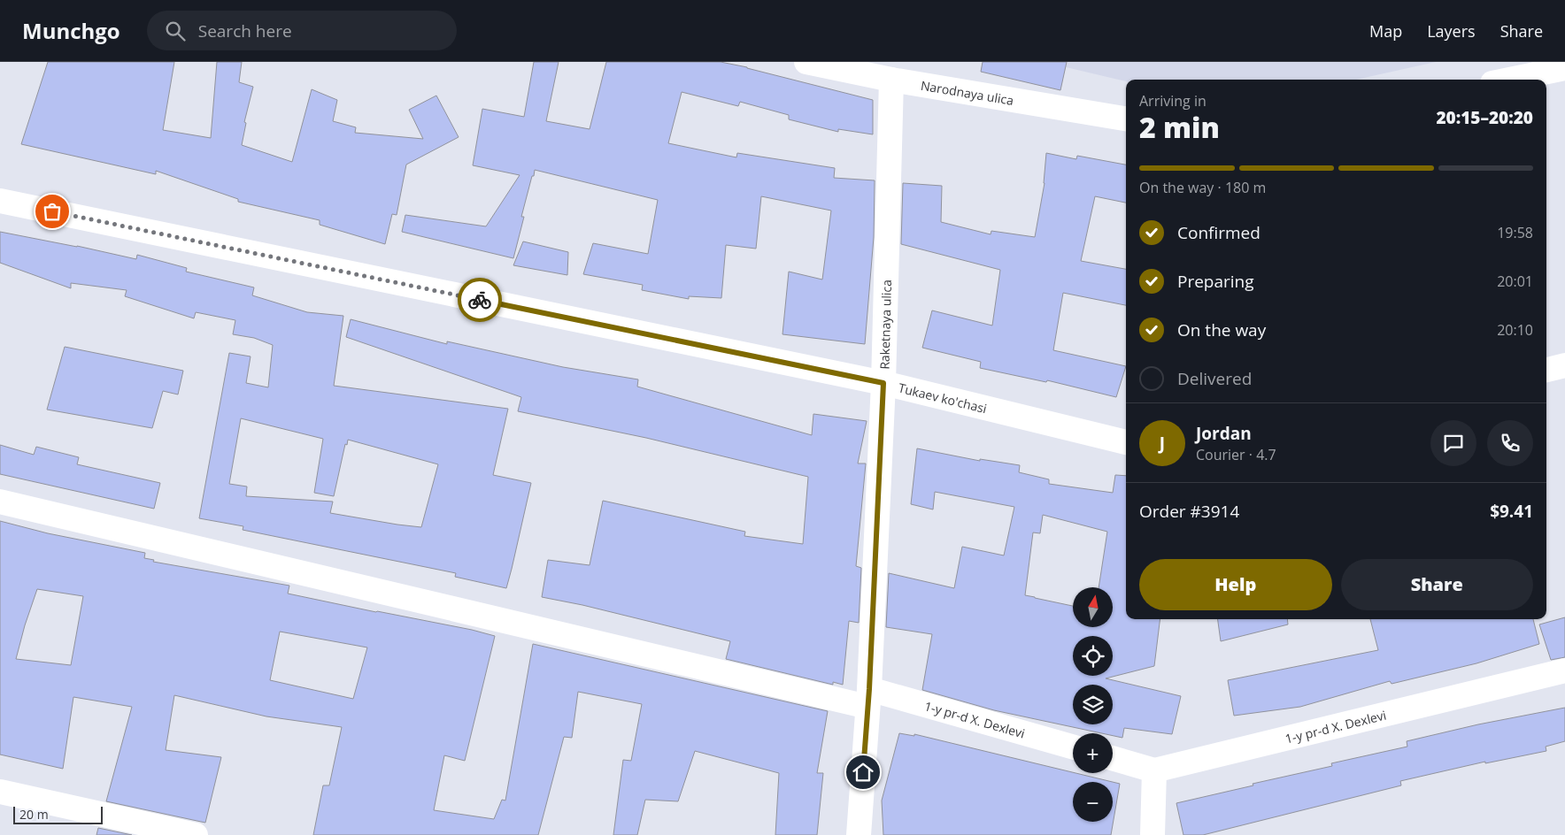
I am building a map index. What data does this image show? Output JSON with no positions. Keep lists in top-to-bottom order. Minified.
{"streets":{"street":["Narodnaya ulica","Raketnaya ulica","Tukaev ko'chasi","1-y pr-d X. Dexlevi"]},"crossings":[["Narodnaya ulica","Raketnaya ulica"],["Raketnaya ulica","Tukaev ko'chasi"],["Raketnaya ulica","1-y pr-d X. Dexlevi"]],"scale_bar":"20 m","north":"top","page":{"header":"Munchgo","search":"Search here","nav":["Map","Layers","Share"],"heading":["2 min","Arriving in","20:15–20:20"],"panel":["Jordan","Courier · 4.7","Order #3914","$9.41"],"bar":"On the way · 180 m","list":[["Confirmed","19:58"],["Preparing","20:01"],["On the way","20:10"],"Delivered"],"round":"J","buttons":["Help","Share"],"map_buttons":["+","−"],"scale":"20 m"}}
